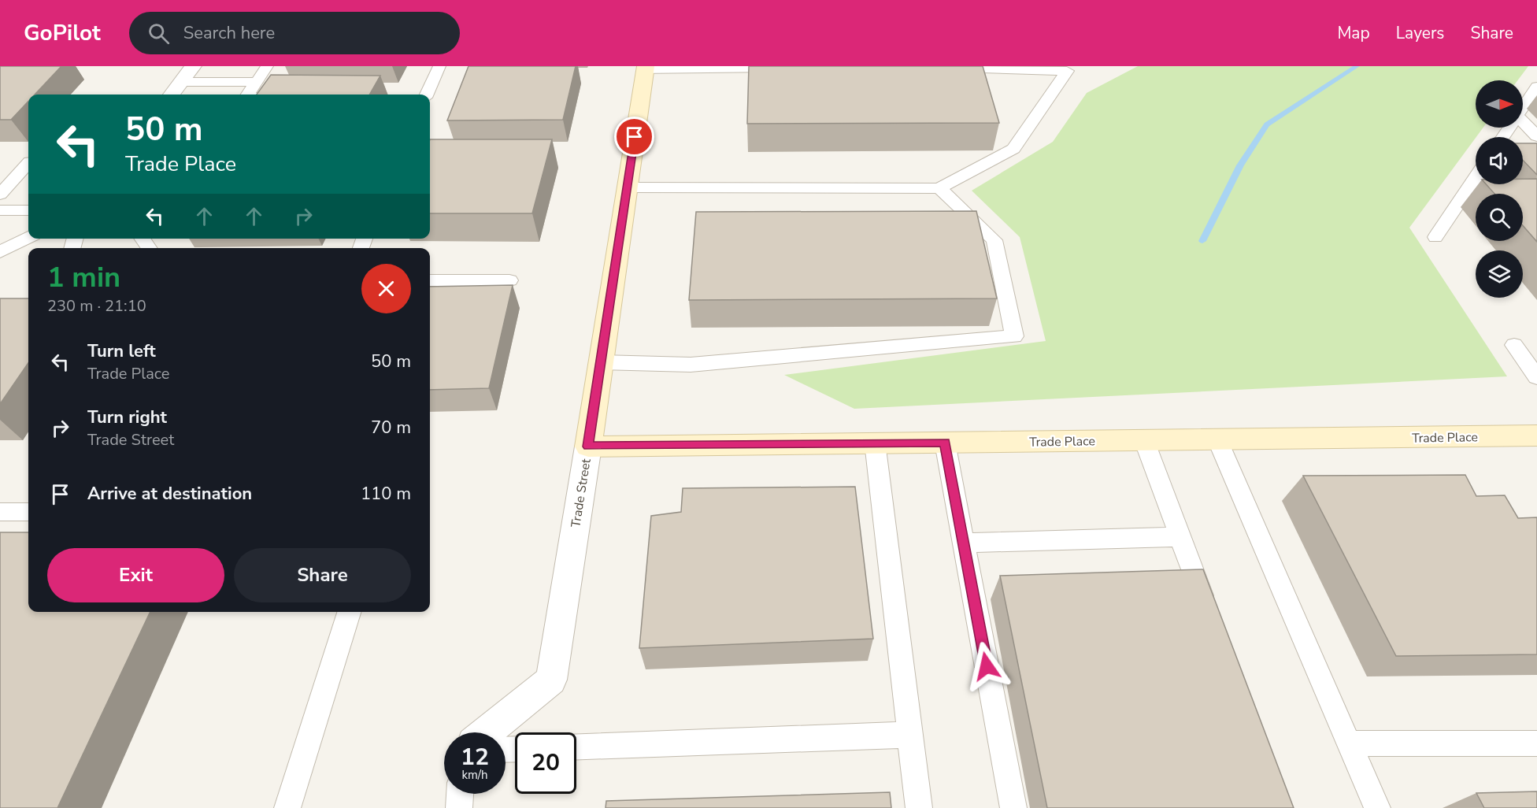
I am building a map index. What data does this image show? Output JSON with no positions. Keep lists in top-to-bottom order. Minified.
{"streets":{"street":["Trade Place","Trade Street"]},"crossings":[["Trade Place","Trade Street"]],"north":"right","page":{"header":"GoPilot","search":"Search here","nav":["Map","Layers","Share"],"turn":["50 m","Trade Place"],"heading":["1 min","230 m · 21:10"],"list":[{"name":"Turn left","note":"Trade Place","value":"50 m"},{"name":"Turn right","note":"Trade Street","value":"70 m"},{"name":"Arrive at destination","value":"110 m"}],"buttons":["Exit","Share"],"speed":"12 km/h","limit":"20"}}
